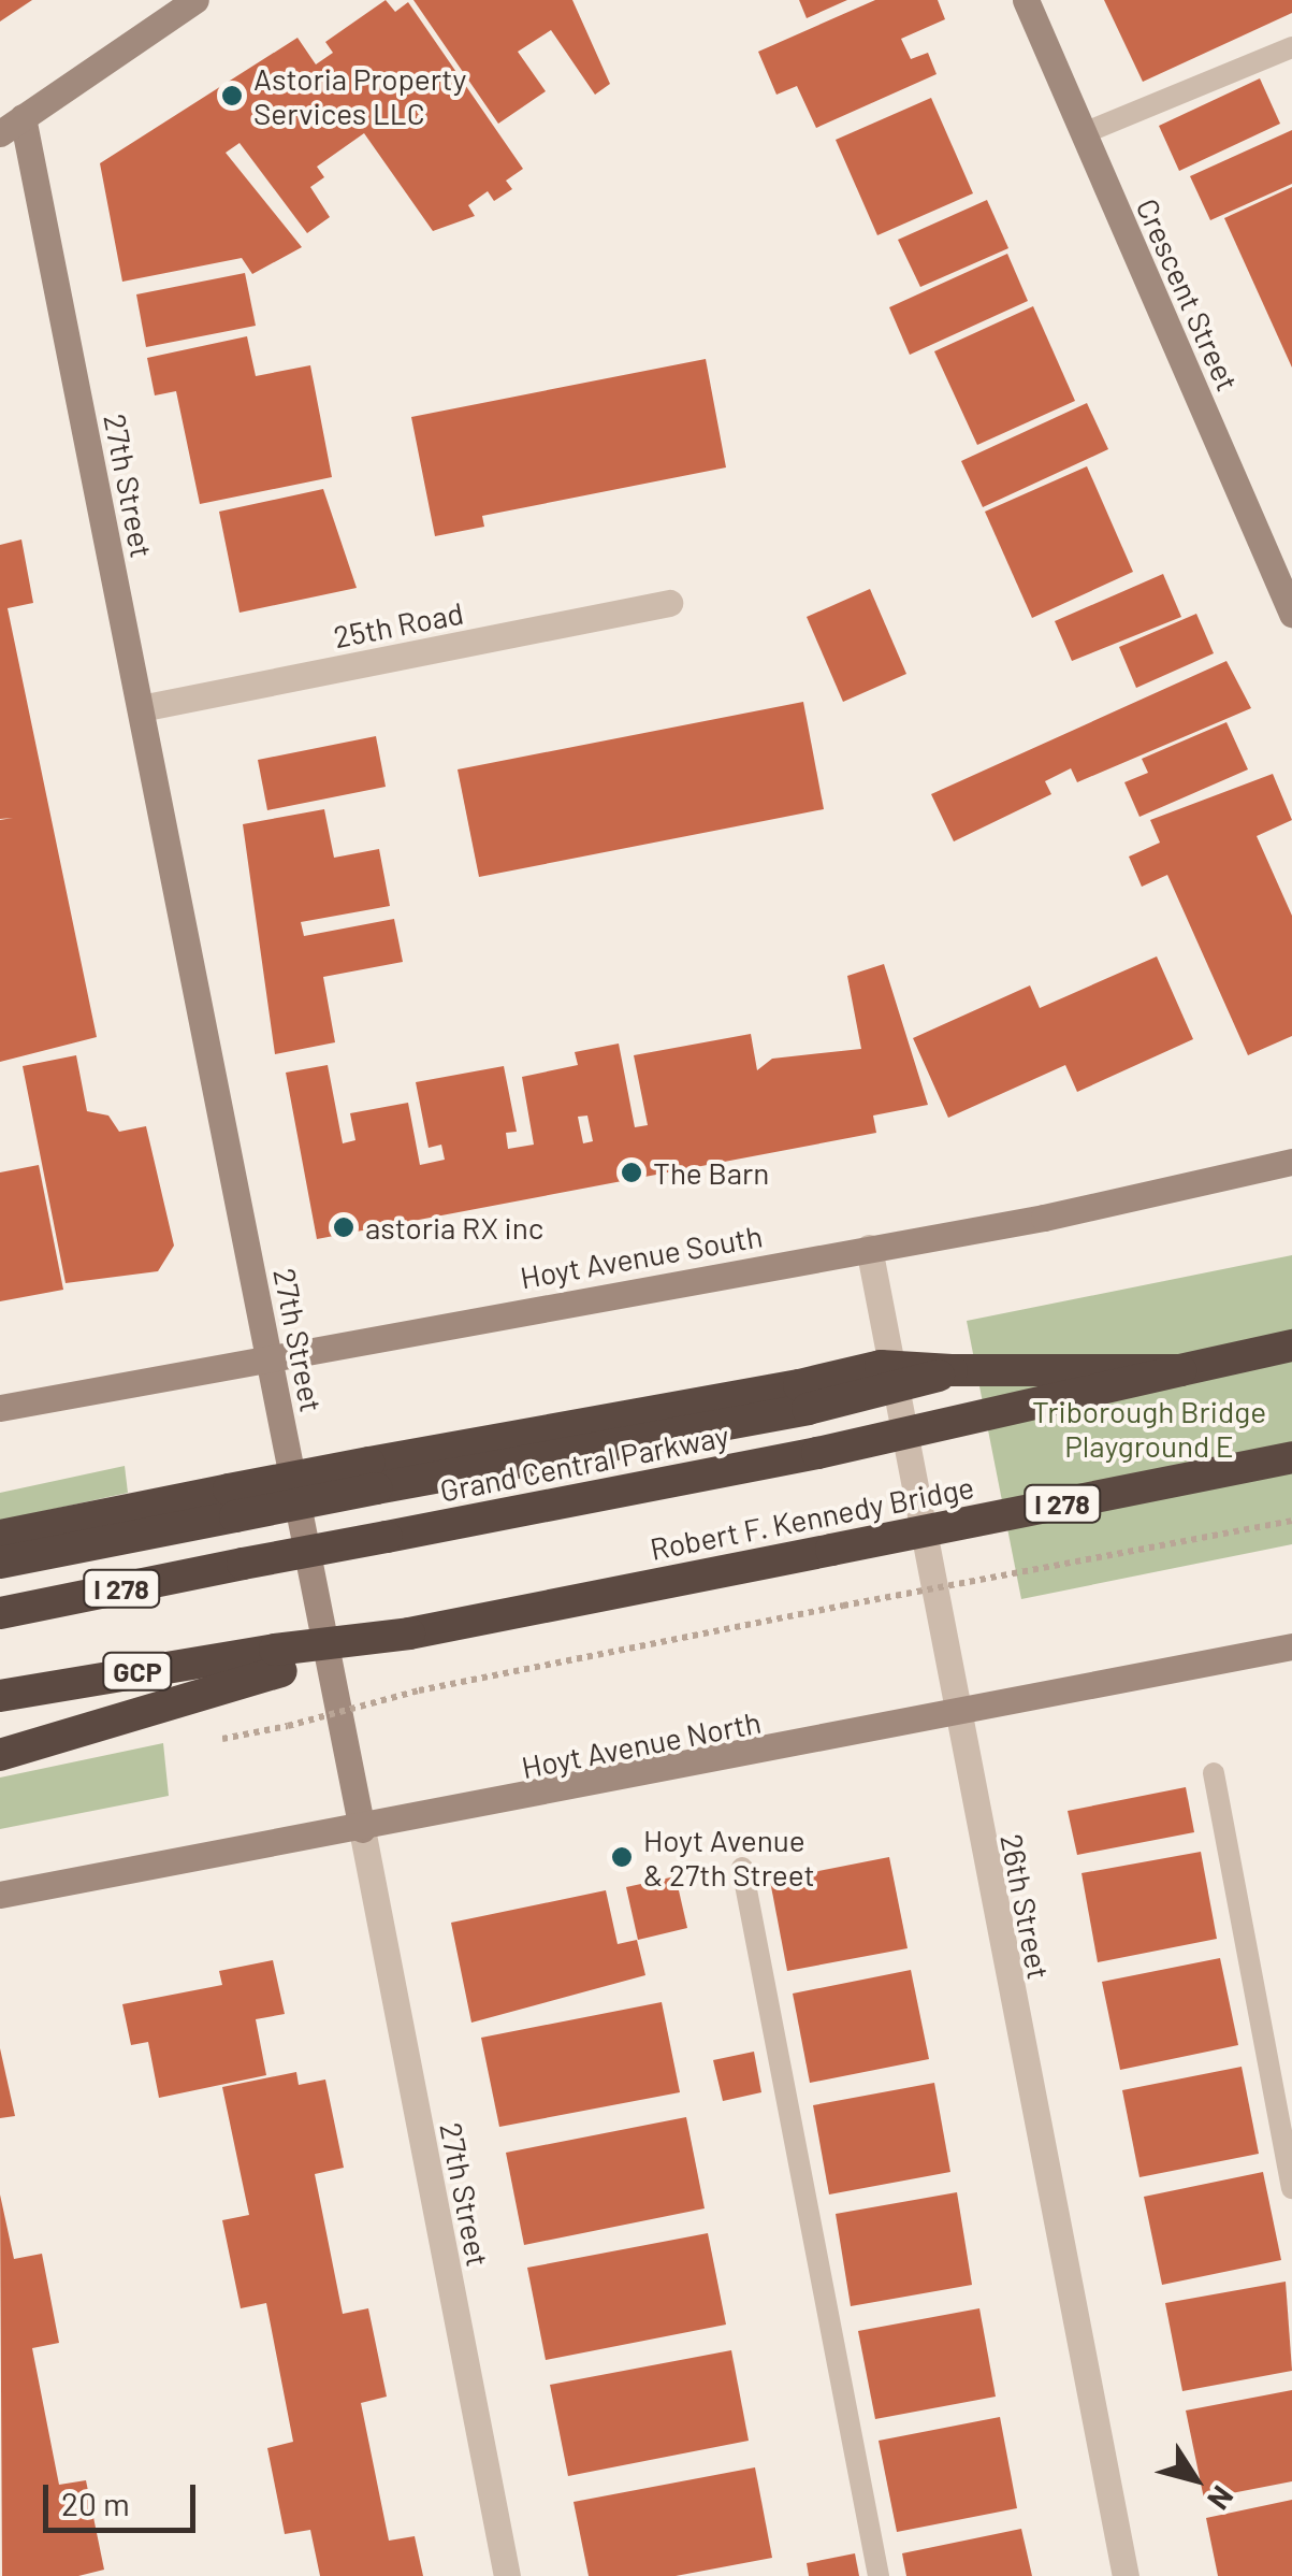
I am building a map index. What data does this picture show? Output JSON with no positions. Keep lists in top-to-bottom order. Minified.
{"streets":{"highway":["Grand Central Parkway","I 278","Robert F. Kennedy Bridge","GCP"],"main road":["Crescent Street","27th Street","Hoyt Avenue South","Hoyt Avenue North"],"street":["25th Road","26th Street"]},"crossings":[["27th Street","25th Road"],["27th Street","Hoyt Avenue South"],["27th Street","Hoyt Avenue North"],["Hoyt Avenue South","26th Street"],["Grand Central Parkway","I 278"],["Robert F. Kennedy Bridge","GCP"],["Hoyt Avenue North","26th Street"]],"parks":["Triborough Bridge Playground E"],"places":["Astoria Property Services LLC","The Barn","astoria RX inc","Hoyt Avenue & 27th Street"],"scale_bar":"20 m","north":"bottom right"}
